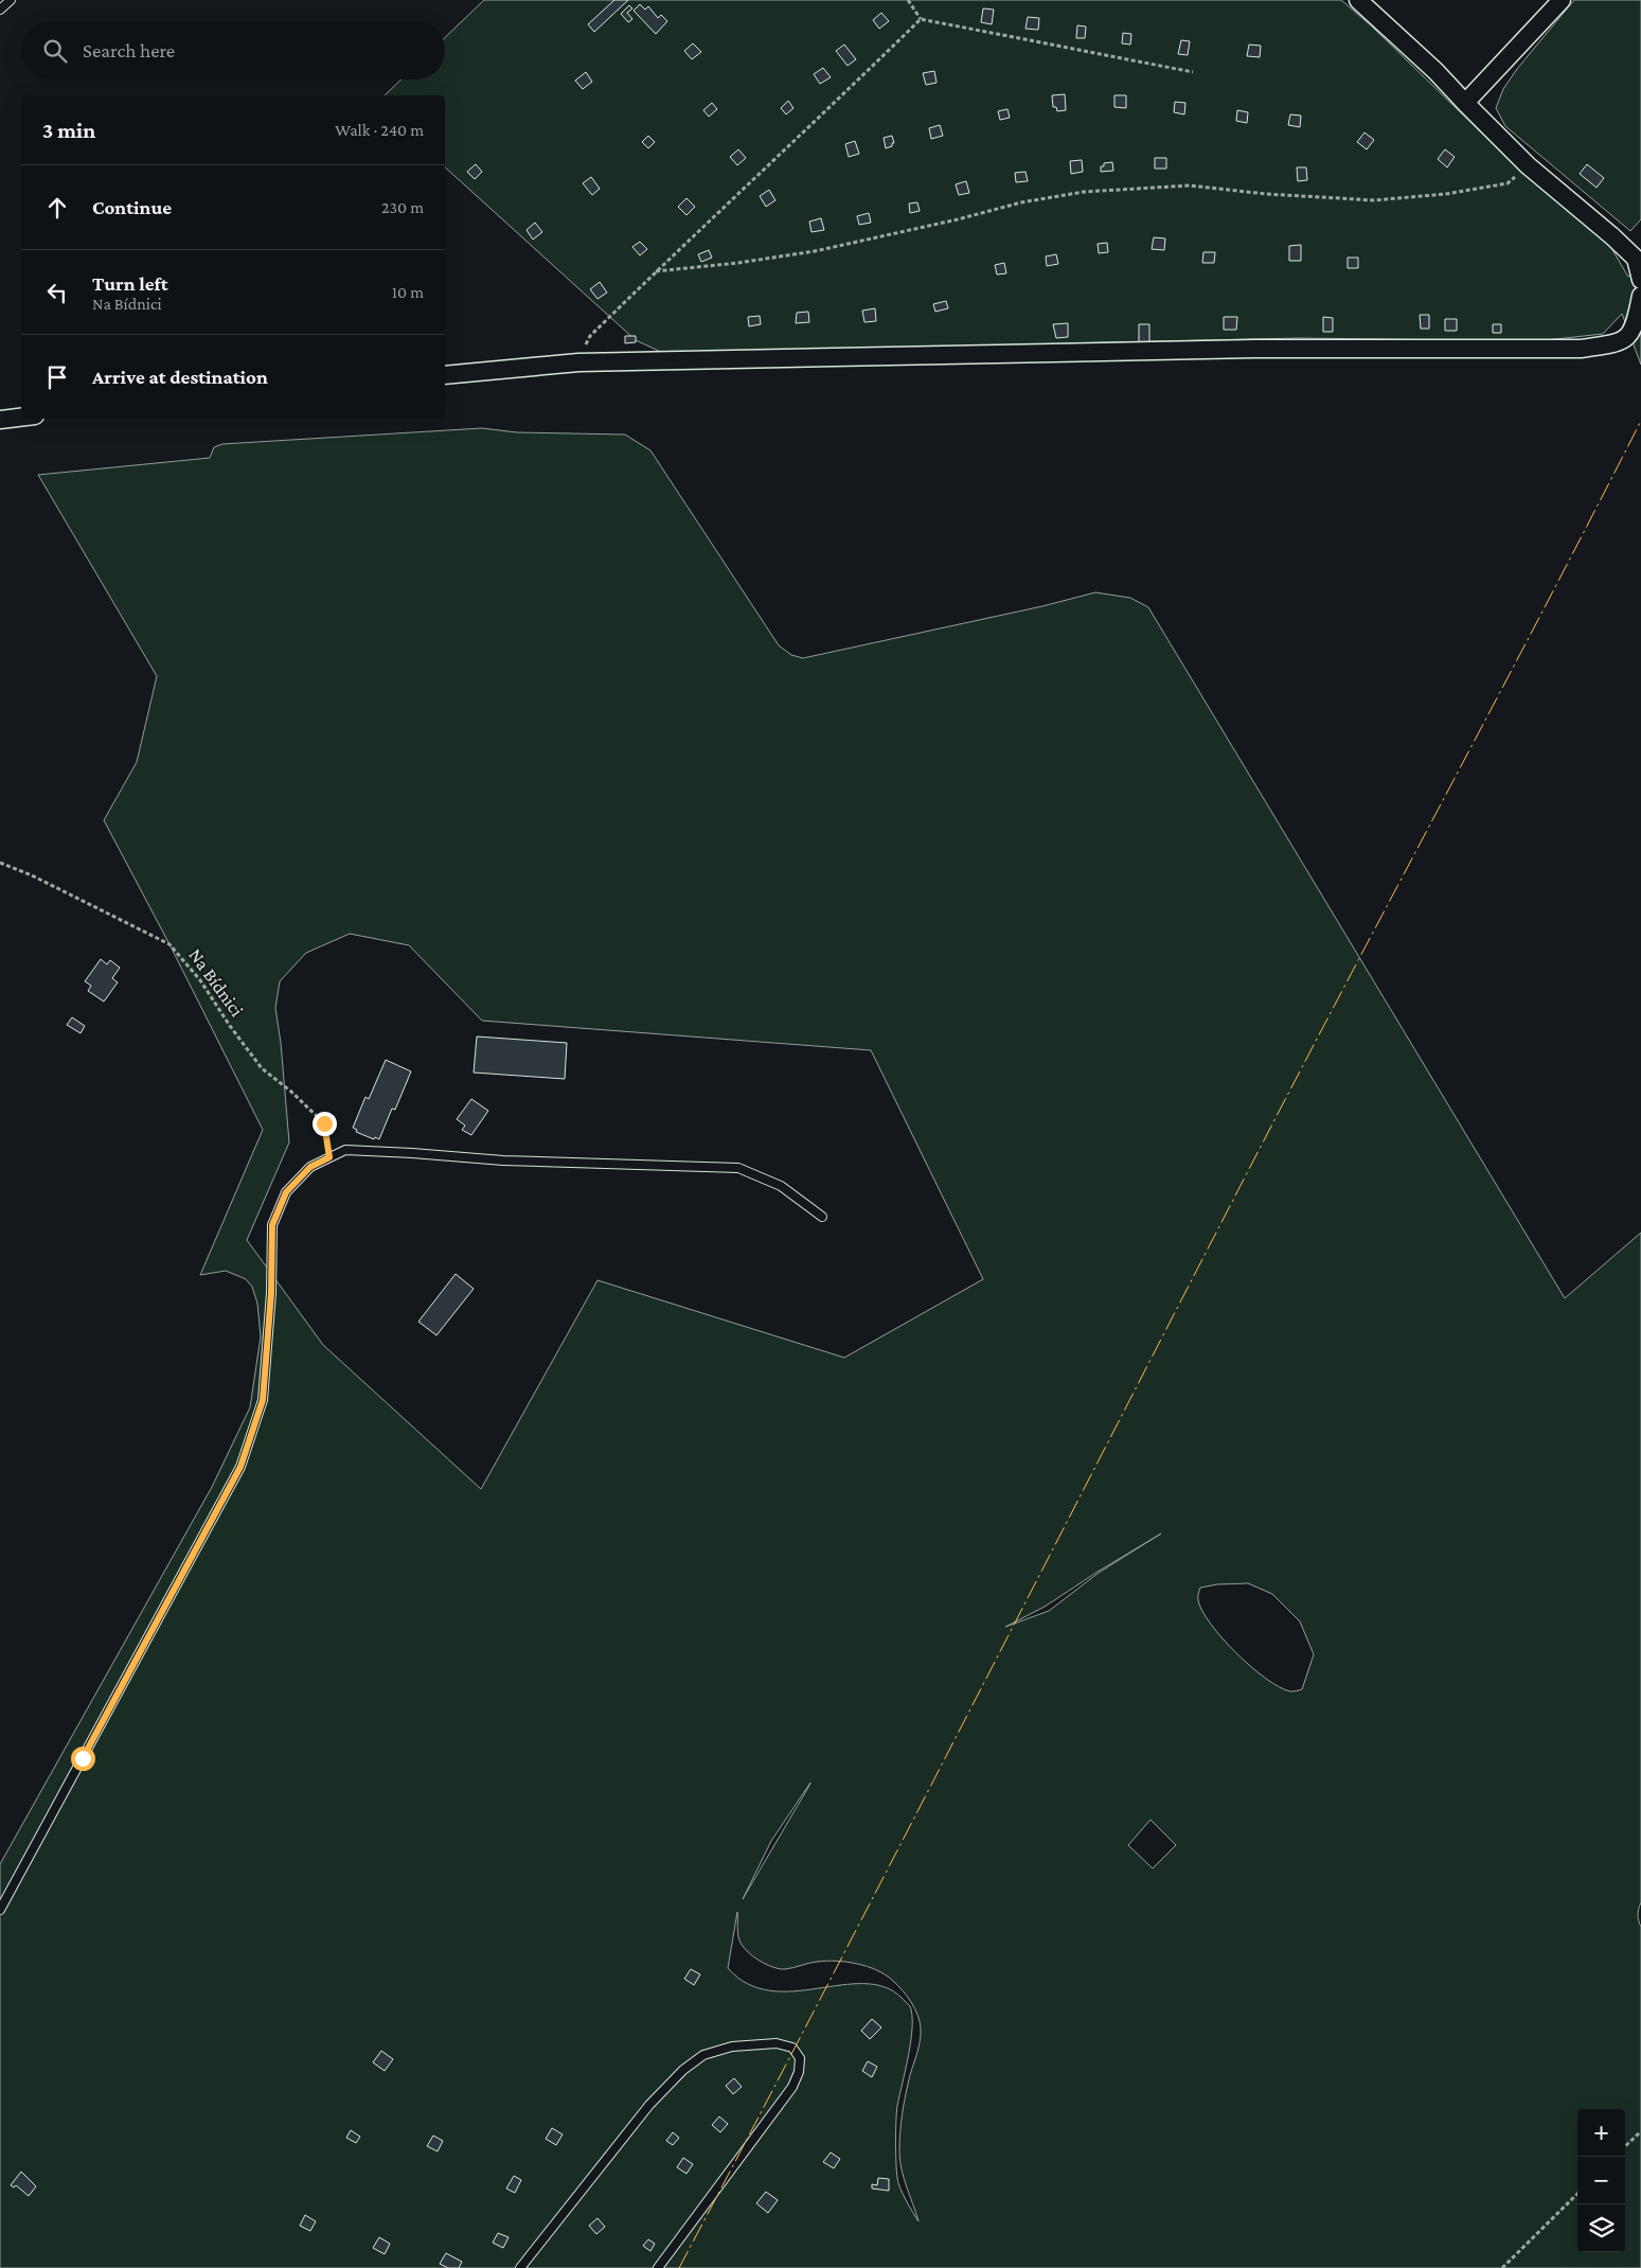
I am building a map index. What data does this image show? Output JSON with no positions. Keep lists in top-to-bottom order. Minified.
{"streets":{"path":["Na Bídnici"]},"page":{"search":"Search here","heading":["3 min","Walk · 240 m"],"list":[["Continue","230 m"],["Turn left","Na Bídnici","10 m"],"Arrive at destination"],"map_buttons":["+","−"]}}
